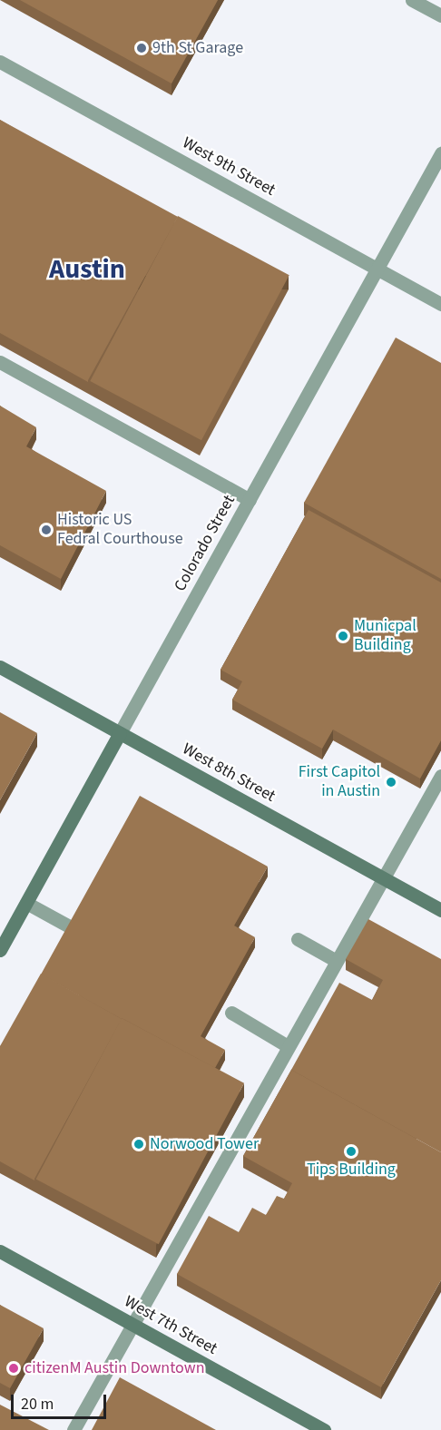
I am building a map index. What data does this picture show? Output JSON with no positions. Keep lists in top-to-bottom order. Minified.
{"streets":{"main road":["Colorado Street","West 8th Street","West 7th Street"],"street":["West 9th Street"]},"crossings":[["West 9th Street","Colorado Street"],["Colorado Street","West 8th Street"]],"districts":["Austin"],"places":["9th St Garage","Historic US Fedral Courthouse","Municpal Building","First Capitol in Austin","Norwood Tower","Tips Building","citizenM Austin Downtown"],"scale_bar":"20 m"}
